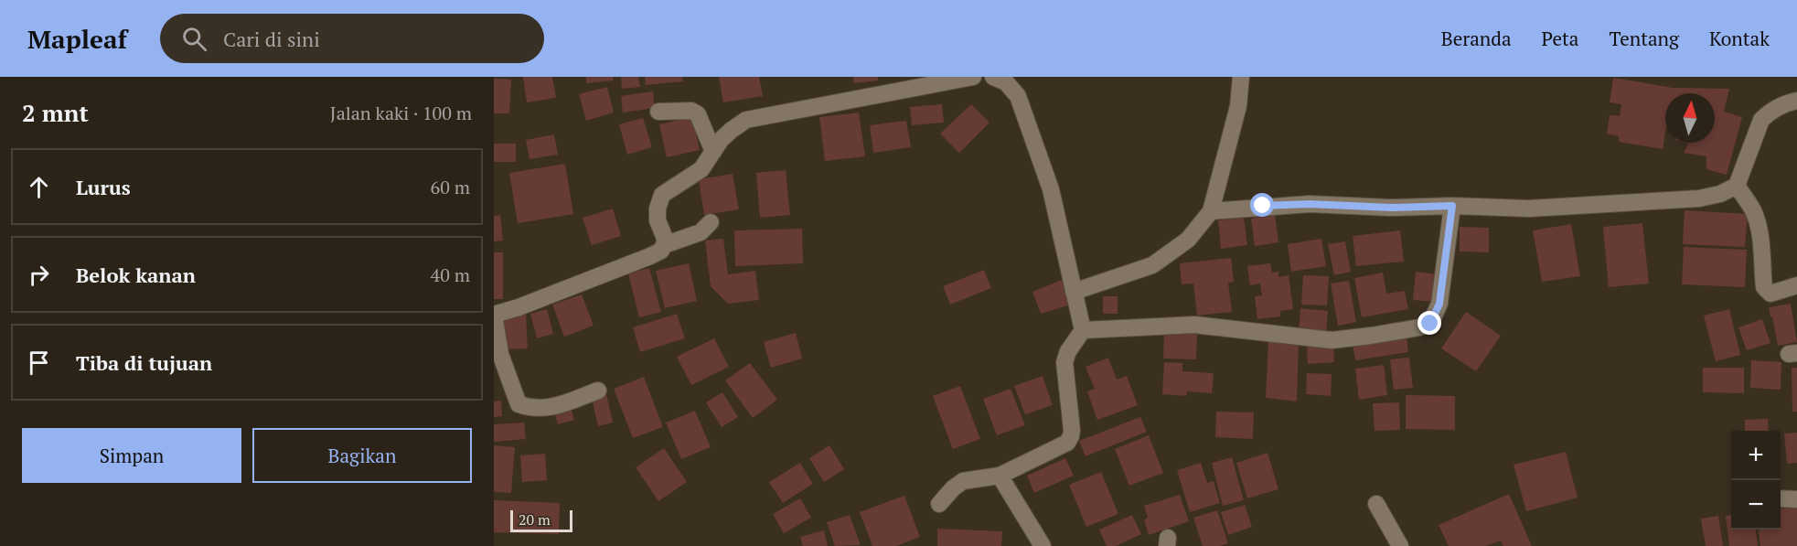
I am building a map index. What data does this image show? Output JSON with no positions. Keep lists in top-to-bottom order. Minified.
{"scale_bar":"20 m","north":"top","page":{"header":"Mapleaf","search":"Cari di sini","nav":["Beranda","Peta","Tentang","Kontak"],"heading":["2 mnt","Jalan kaki · 100 m"],"list":[["Lurus","60 m"],["Belok kanan","40 m"],"Tiba di tujuan"],"buttons":["Simpan","Bagikan"],"map_buttons":["+","−"],"scale":"20 m"}}
